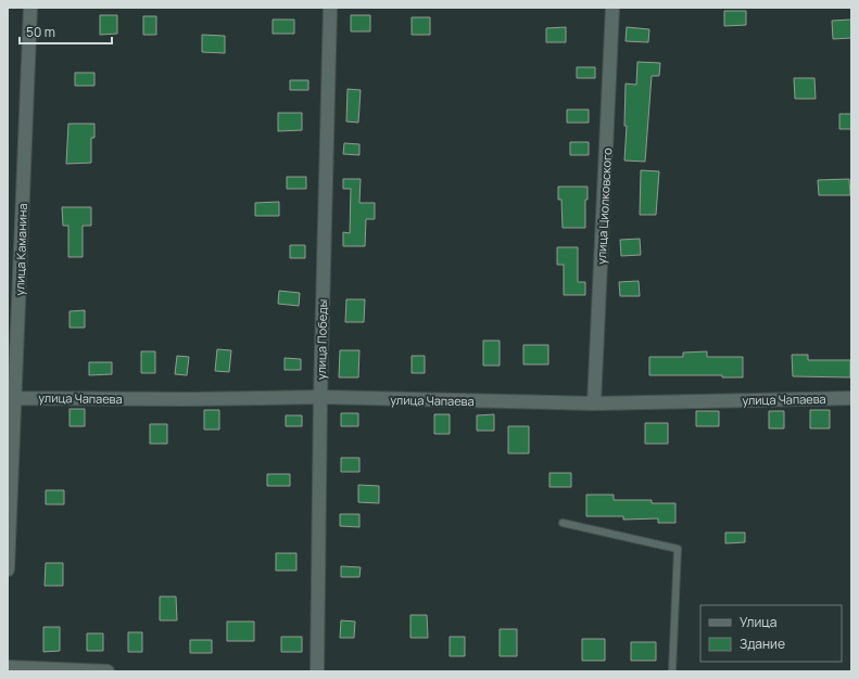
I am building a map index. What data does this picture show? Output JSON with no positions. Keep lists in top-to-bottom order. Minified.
{"streets":{"street":["улица Циолковского","улица Каманина","улица Победы","улица Чапаева"]},"crossings":[["улица Циолковского","улица Чапаева"],["улица Каманина","улица Чапаева"],["улица Победы","улица Чапаева"]],"legend":["Улица","Здание"],"scale_bar":"50 m"}
